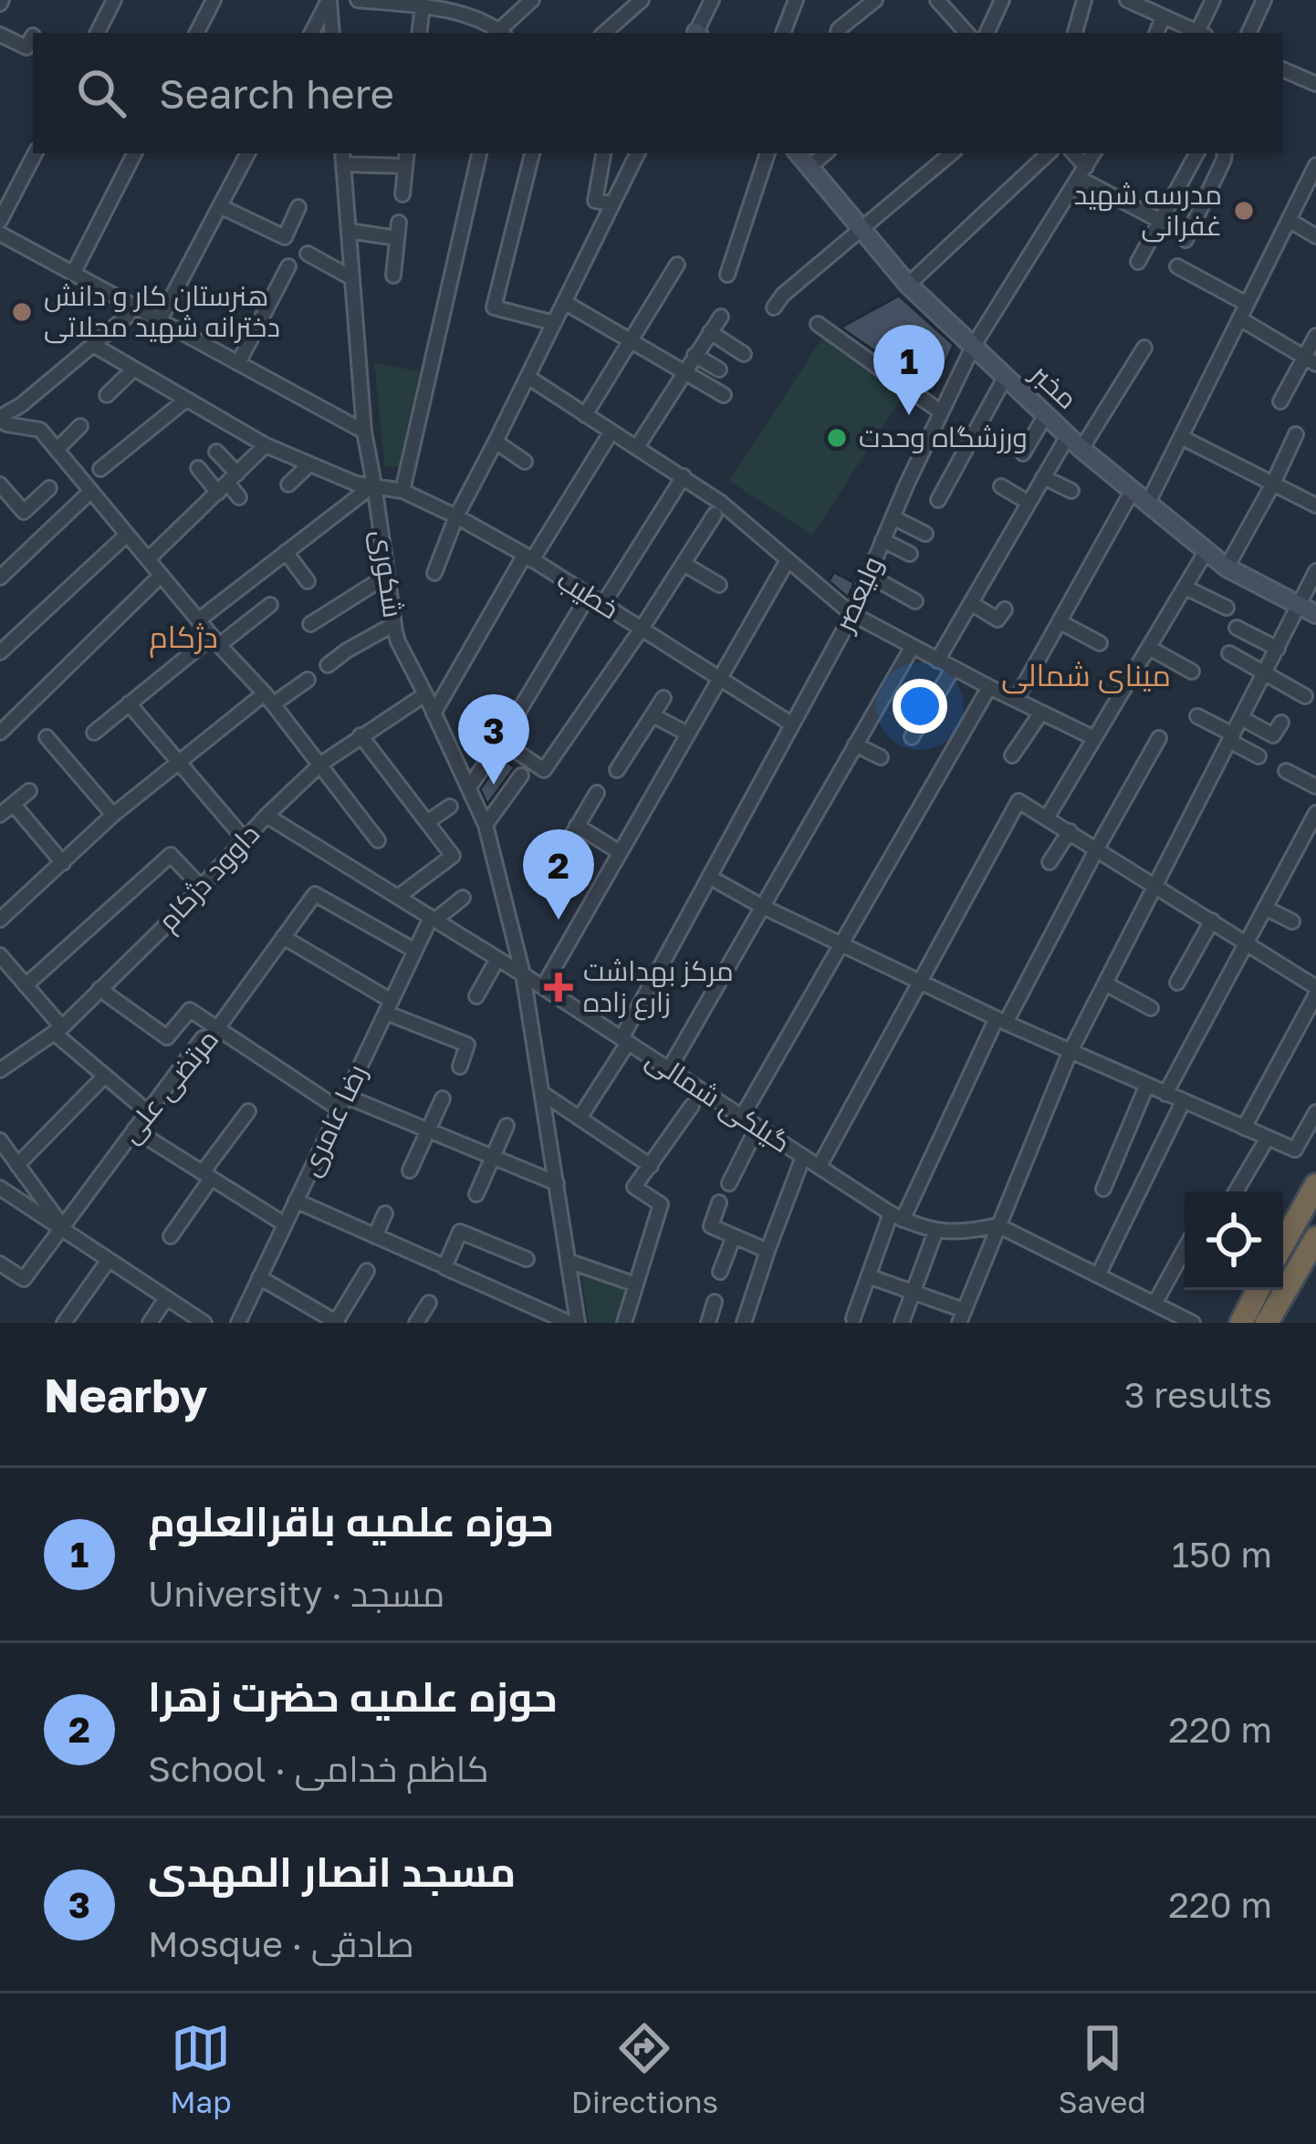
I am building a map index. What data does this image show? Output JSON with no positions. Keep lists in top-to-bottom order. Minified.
{"streets":{"main road":["مخبر"],"street":["شکوری","ولیعصر","خطیب","داوود دژکام","مرتضی علی","گيلکی شمالی","رضا عامری"]},"crossings":[["مخبر","ولیعصر"],["شکوری","خطیب"],["شکوری","داوود دژکام"],["شکوری","گيلکی شمالی"],["ولیعصر","خطیب"],["ولیعصر","گيلکی شمالی"],["داوود دژکام","گيلکی شمالی"],["مرتضی علی","رضا عامری"],["گيلکی شمالی","رضا عامری"]],"districts":["دژکام","مینای شمالی"],"places":{"other":["مدرسه شهید غفرانی","هنرستان کار و دانش دخترانه شهید محلاتی","ورزشگاه وحدت"],"health":["مرکز بهداشت زارع زاده"]},"page":{"search":"Search here","pins":["1","3","2"],"heading":["Nearby","3 results"],"list":[{"mark":"1","name":"حوزه علمیه باقرالعلوم","note":"University · مسجد","value":"150 m"},{"mark":"2","name":"حوزه علمیه حضرت زهرا","note":"School · کاظم خدامی","value":"220 m"},{"mark":"3","name":"مسجد انصار المهدی","note":"Mosque · صادقی","value":"220 m"}],"nav":["Map","Directions","Saved"]}}
